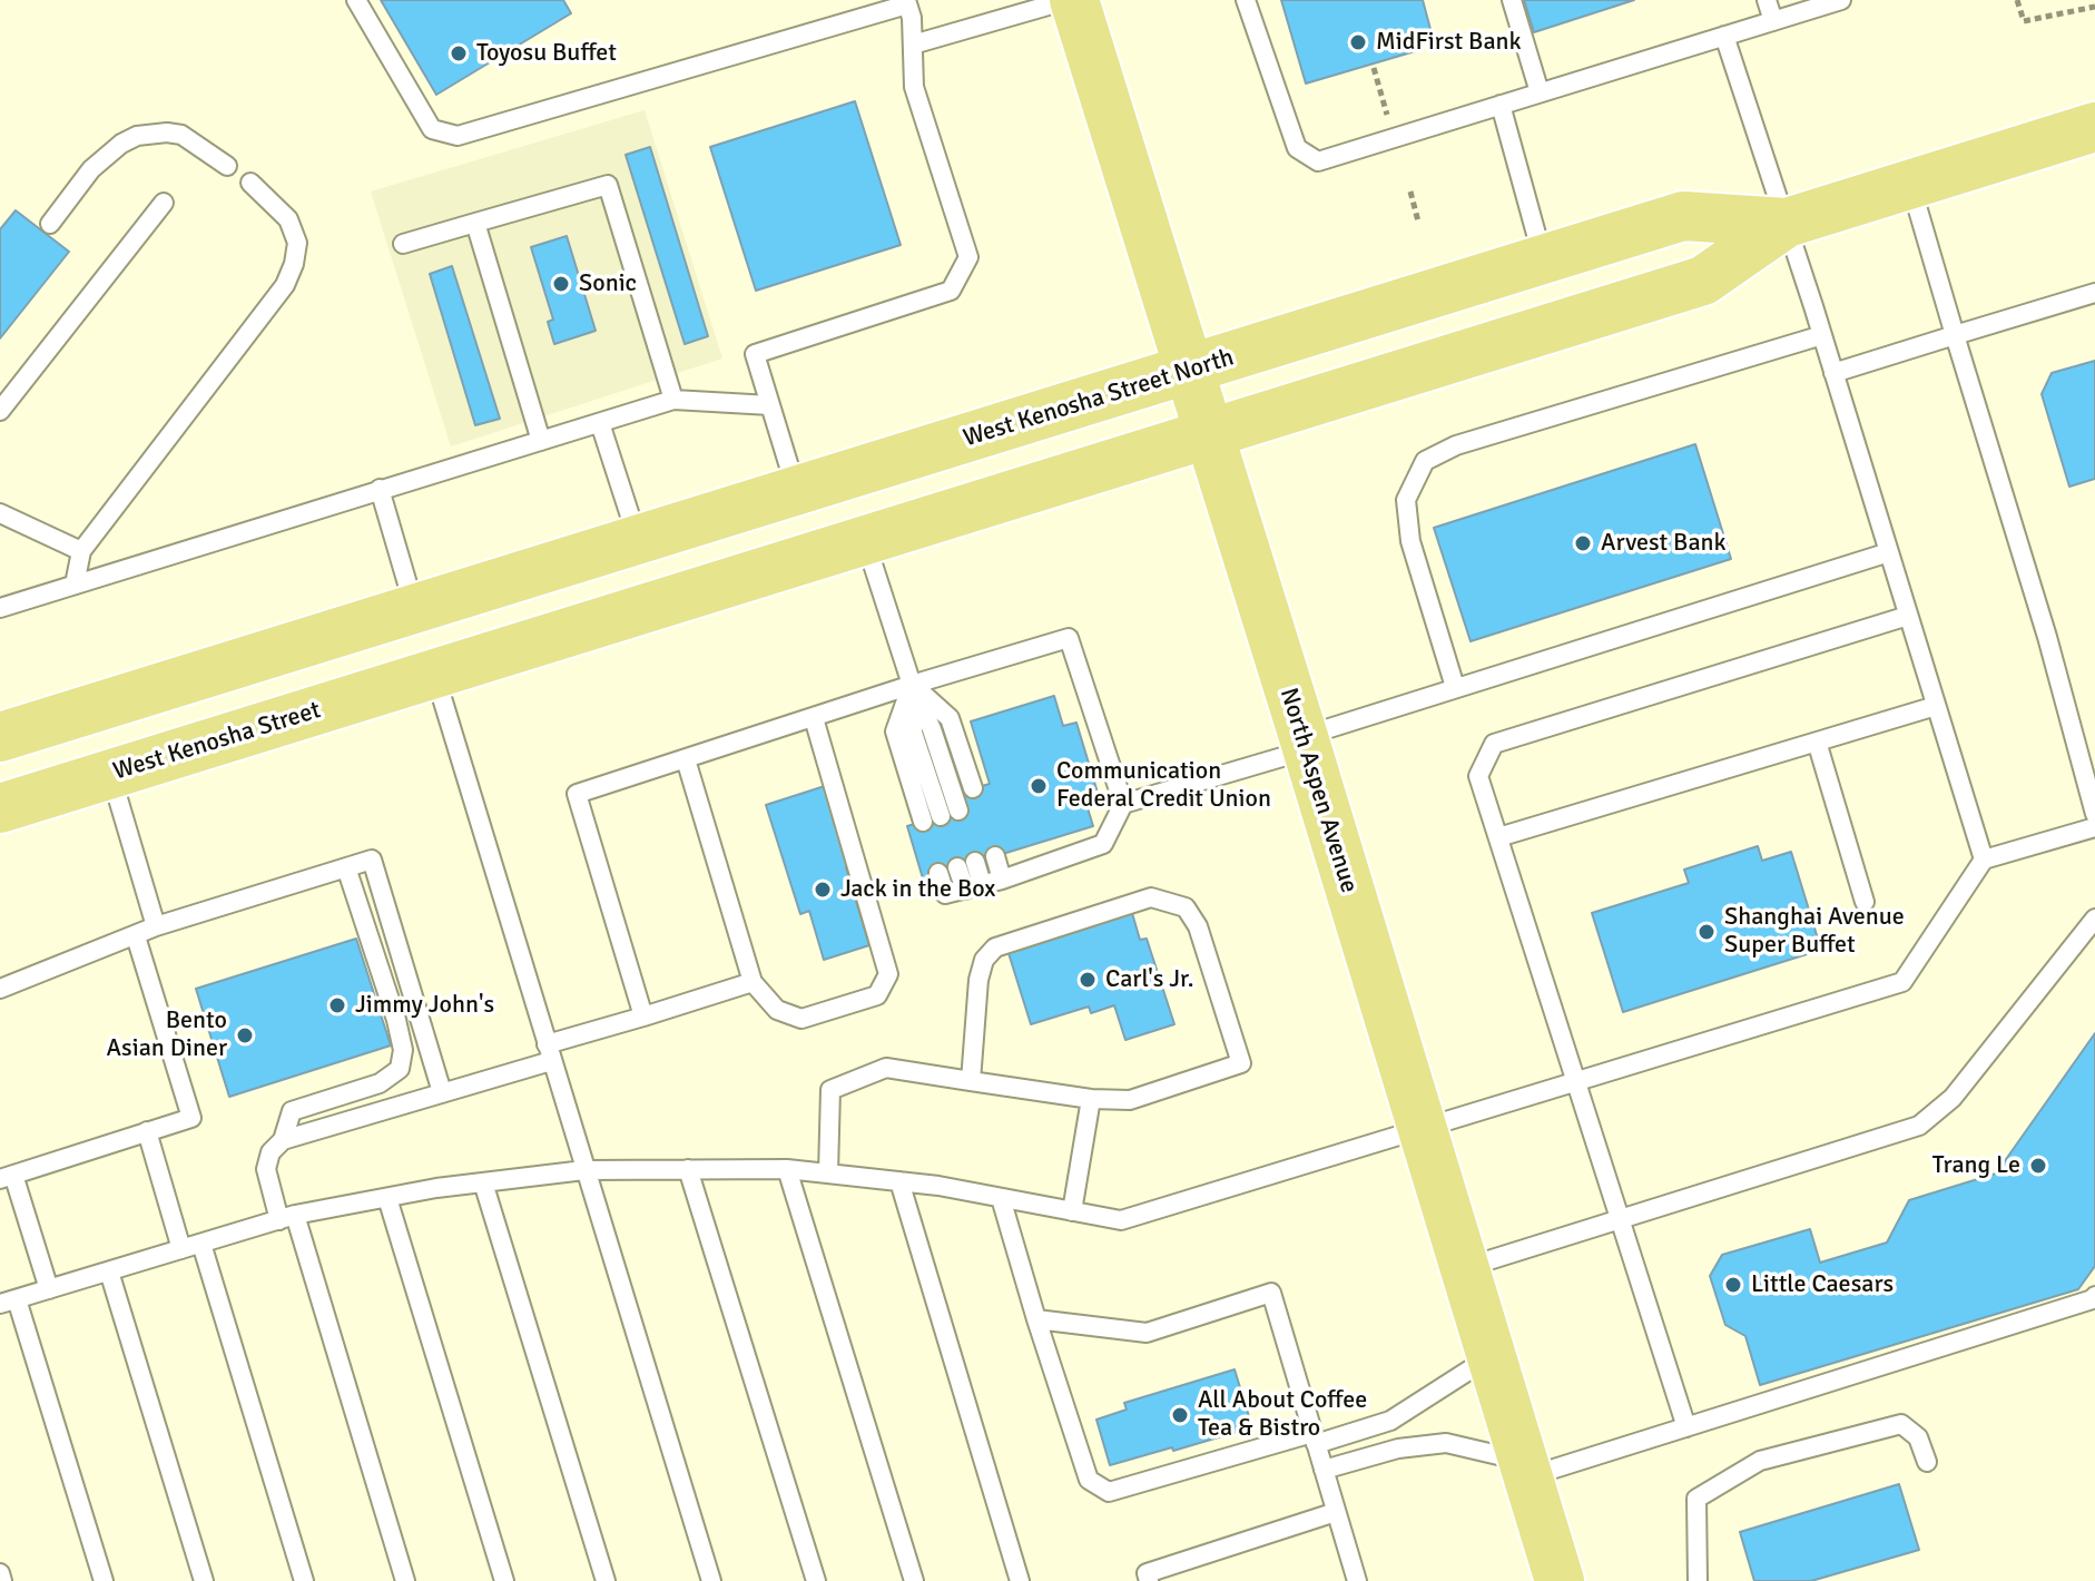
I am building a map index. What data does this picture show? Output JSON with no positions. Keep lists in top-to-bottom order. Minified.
{"streets":{"main road":["West Kenosha Street North","West Kenosha Street","North Aspen Avenue"]},"crossings":[["West Kenosha Street North","West Kenosha Street"],["West Kenosha Street North","North Aspen Avenue"]],"places":["MidFirst Bank","Toyosu Buffet","Sonic","Arvest Bank","Communication Federal Credit Union","Jack in the Box","Shanghai Avenue Super Buffet","Carl's Jr.","Jimmy John's","Bento Asian Diner","Trang Le","Little Caesars","All About Coffee Tea & Bistro"]}
